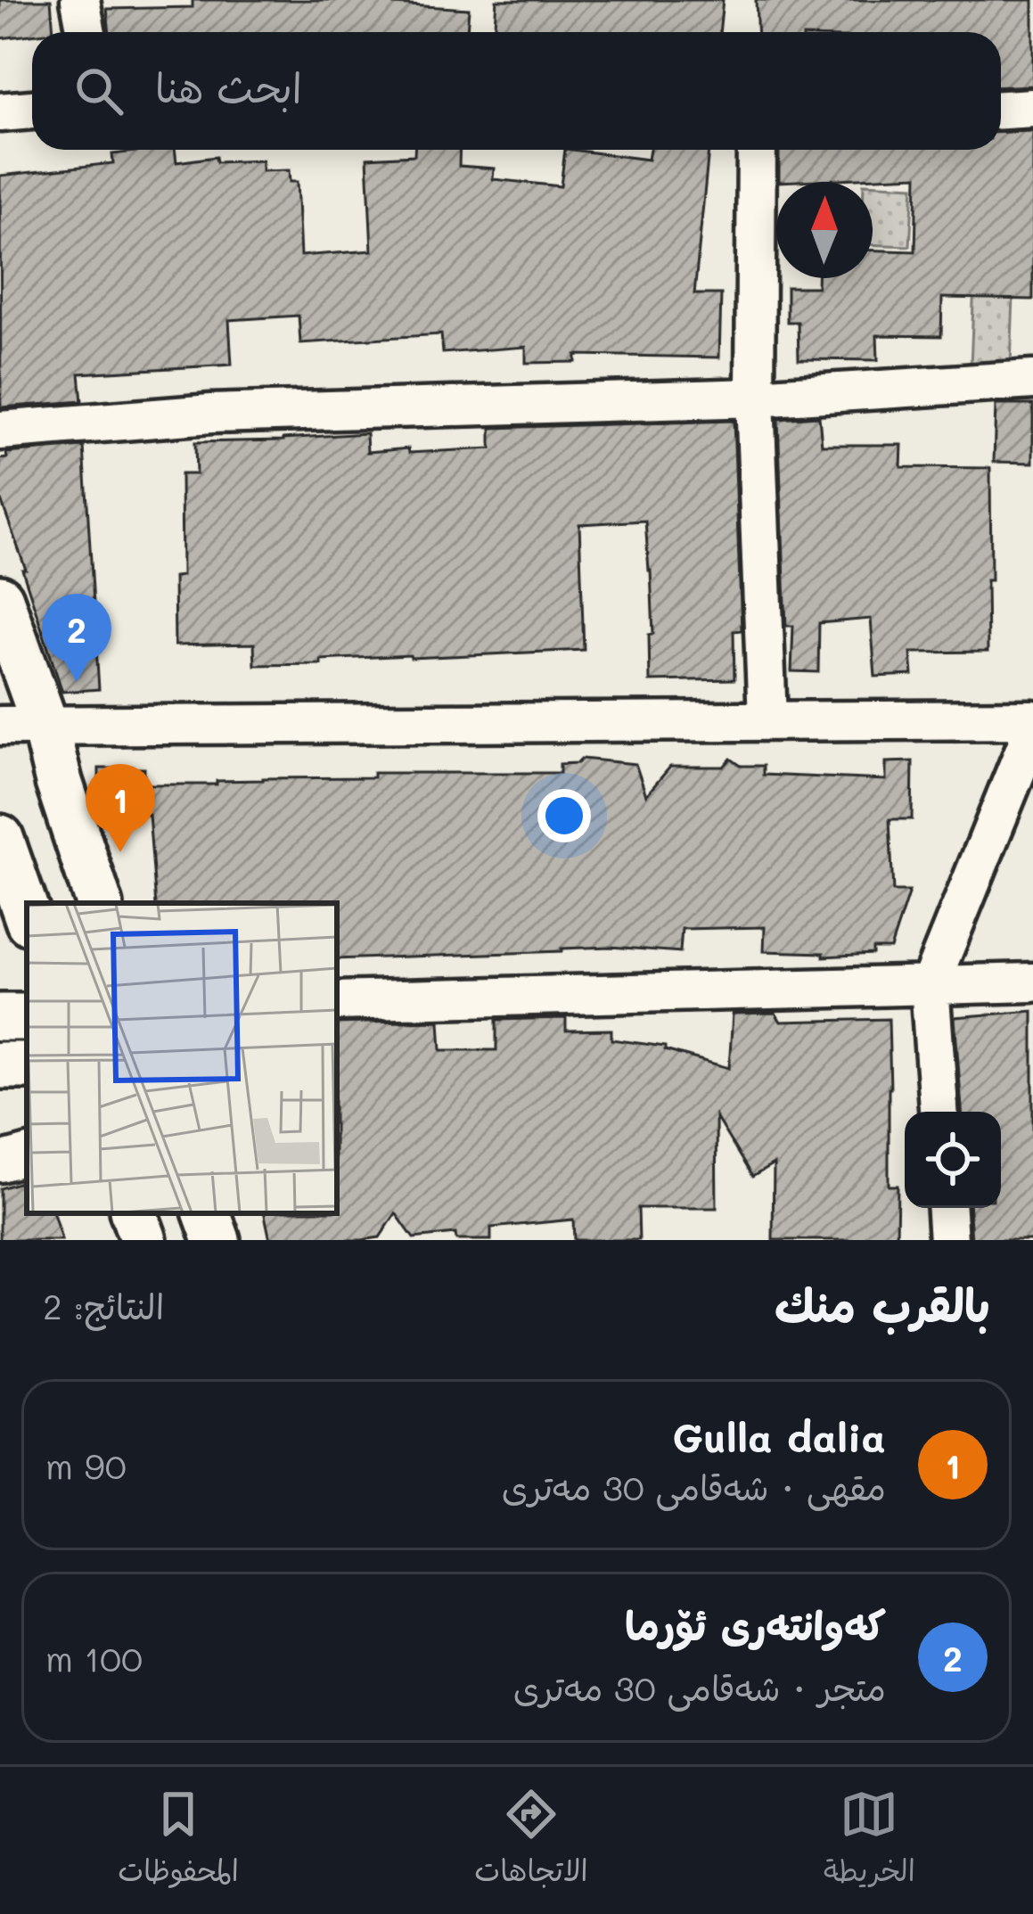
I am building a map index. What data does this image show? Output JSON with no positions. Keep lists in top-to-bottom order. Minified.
{"north":"top","page":{"search":"ابحث هنا","pins":["2","1"],"heading":["بالقرب منك","النتائج: 2"],"list":[{"mark":"1","name":"Gulla dalia","note":"مقهى · شەقامی 30 مەتری","value":"90 m"},{"mark":"2","name":"کەوانتەری ئۆرما","note":"متجر · شەقامی 30 مەتری","value":"100 m"}],"nav":["الخريطة","الاتجاهات","المحفوظات"]}}
